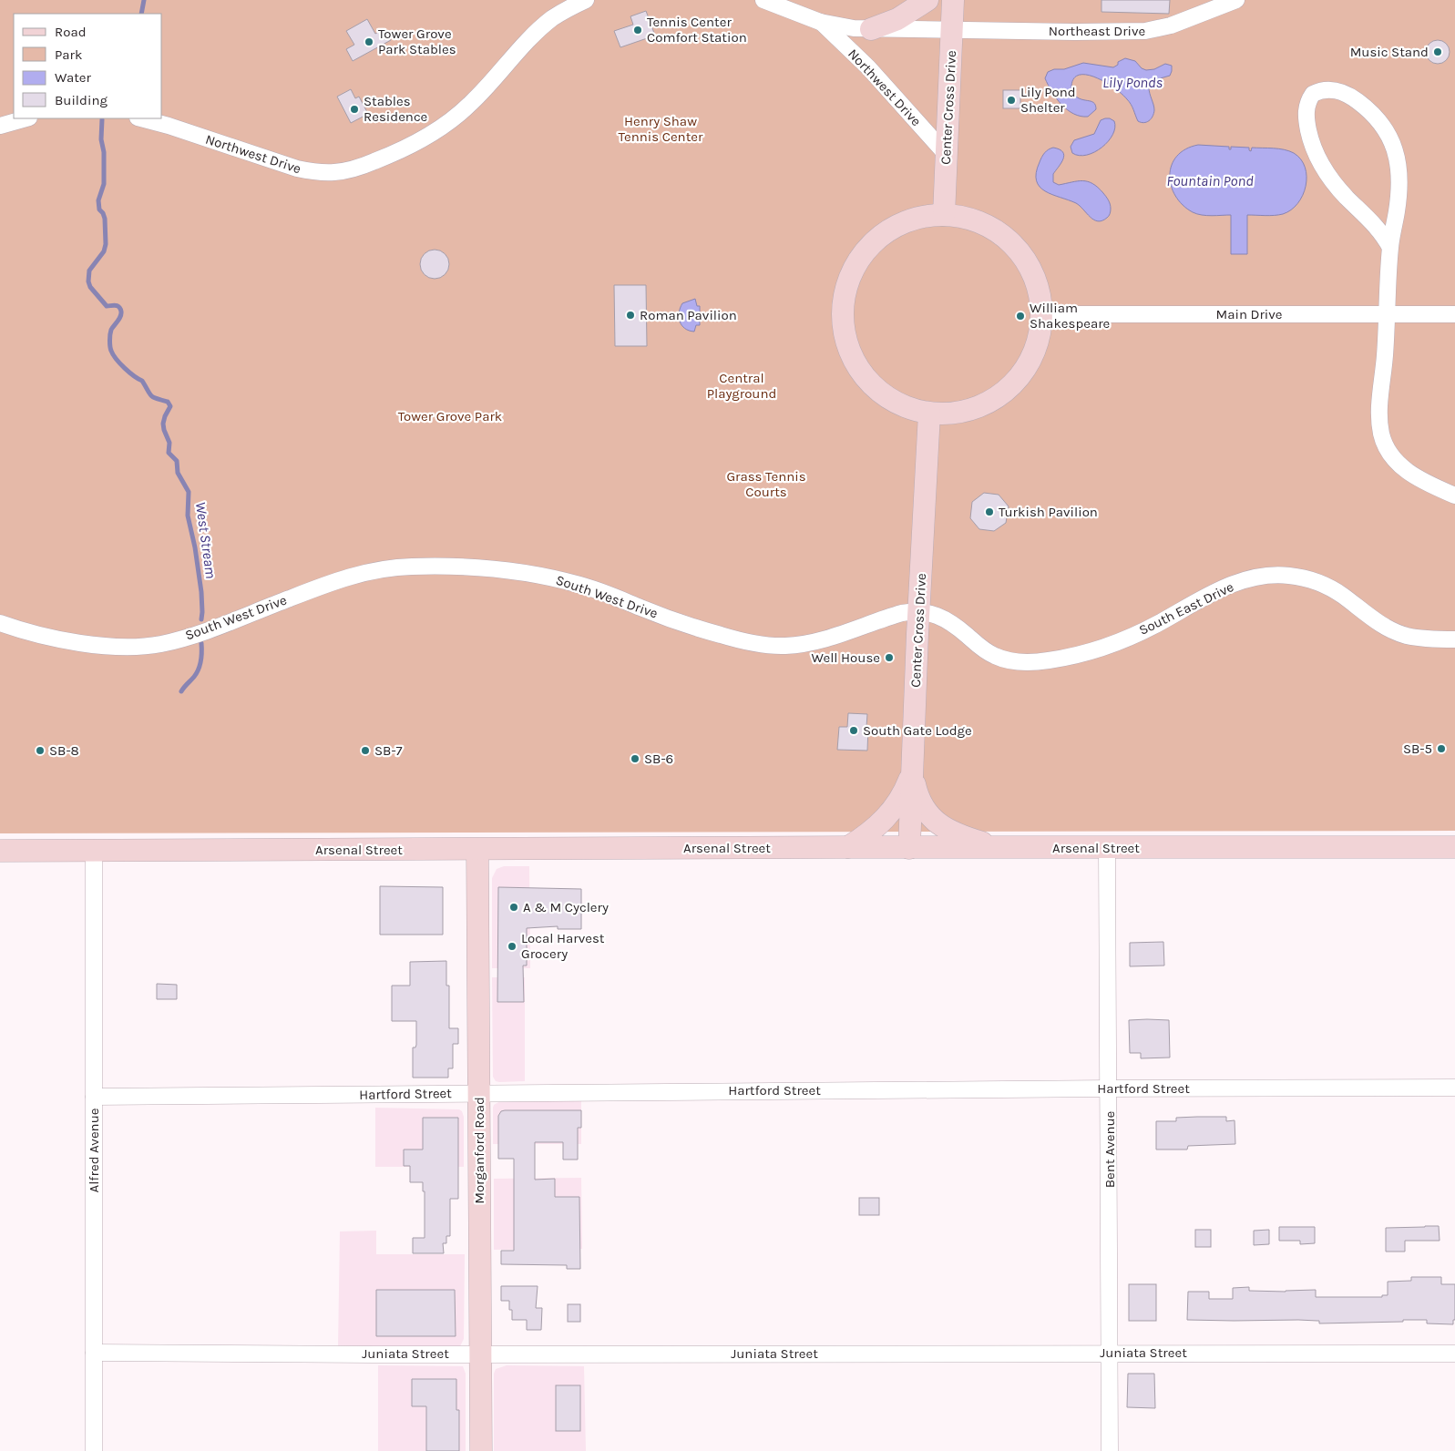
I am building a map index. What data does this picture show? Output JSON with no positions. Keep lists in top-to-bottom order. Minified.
{"streets":{"street":["Northeast Drive","Northwest Drive","Center Cross Drive","Main Drive","South West Drive","South East Drive","Arsenal Street","Hartford Street","Bent Avenue","Alfred Avenue","Morganford Road","Juniata Street"]},"crossings":[["Northeast Drive","Northwest Drive"],["Northeast Drive","Center Cross Drive"],["Northwest Drive","Center Cross Drive"],["Center Cross Drive","South West Drive"],["Center Cross Drive","South East Drive"],["Center Cross Drive","Arsenal Street"],["South West Drive","South East Drive"],["Arsenal Street","Bent Avenue"],["Arsenal Street","Alfred Avenue"],["Arsenal Street","Morganford Road"],["Hartford Street","Bent Avenue"],["Hartford Street","Alfred Avenue"],["Hartford Street","Morganford Road"],["Bent Avenue","Juniata Street"],["Alfred Avenue","Juniata Street"],["Morganford Road","Juniata Street"]],"water":["Lily Ponds","Fountain Pond","West Stream"],"parks":["Henry Shaw Tennis Center","Central Playground","Tower Grove Park","Grass Tennis Courts"],"places":["Tennis Center Comfort Station","Tower Grove Park Stables","Music Stand","Lily Pond Shelter","Stables Residence","Roman Pavilion","William Shakespeare","Turkish Pavilion","Well House","South Gate Lodge","SB-5","SB-8","SB-7","SB-6","A & M Cyclery","Local Harvest Grocery"],"legend":["Road","Park","Water","Building"]}
